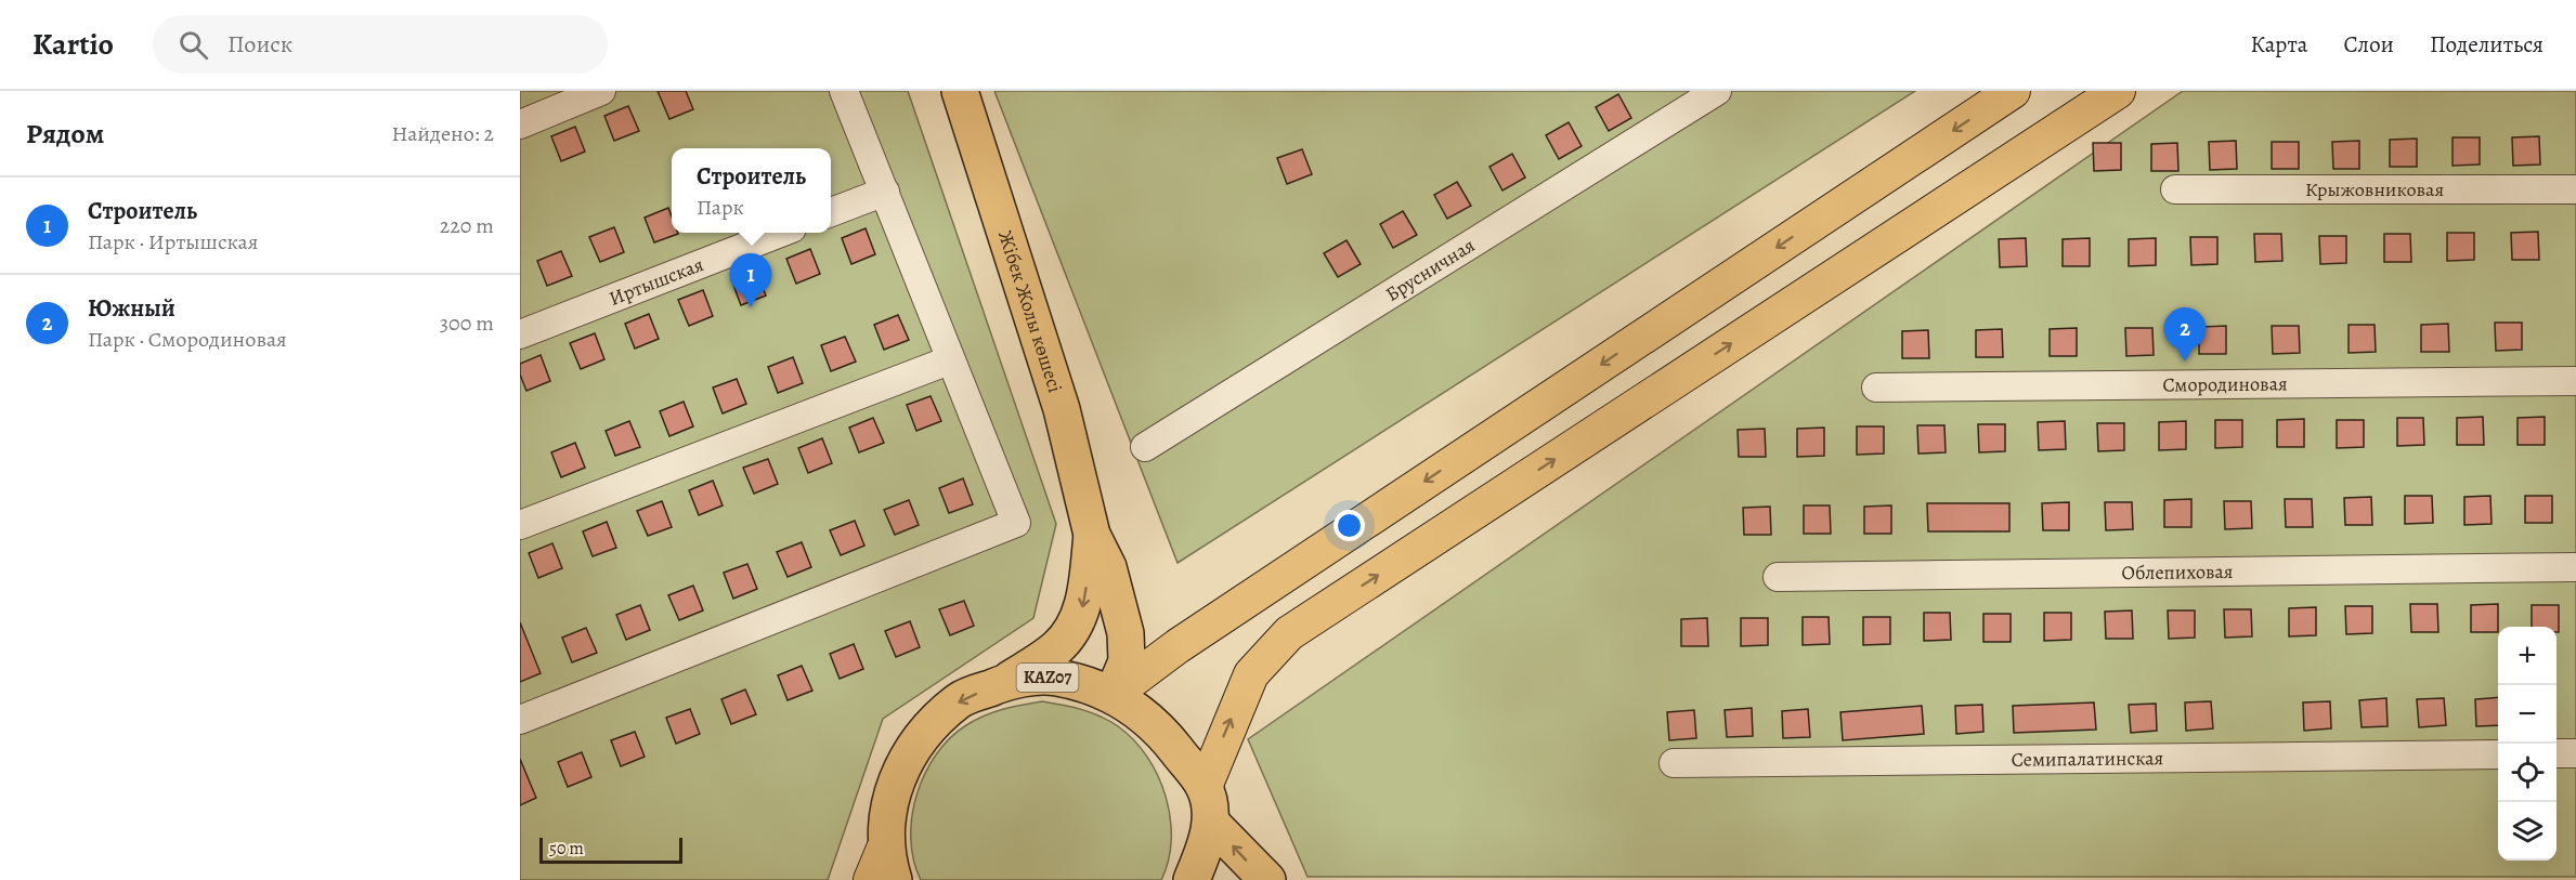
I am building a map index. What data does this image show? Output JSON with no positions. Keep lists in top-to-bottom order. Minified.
{"streets":{"highway":["Жібек Жолы көшесі","KAZ07"],"street":["Крыжовниковая","Брусничная","Иртышская","Смородиновая","Облепиховая","Семипалатинская"]},"crossings":[["Жібек Жолы көшесі","KAZ07"]],"scale_bar":"50 m","page":{"header":"Kartio","search":"Поиск","nav":["Карта","Слои","Поделиться"],"heading":["Рядом","Найдено: 2"],"popup":["Строитель","Парк"],"list":[{"mark":"1","name":"Строитель","note":"Парк · Иртышская","value":"220 m"},{"mark":"2","name":"Южный","note":"Парк · Смородиновая","value":"300 m"}],"pins":["1","2"],"map_buttons":["+","−"],"scale":"50 m"}}
